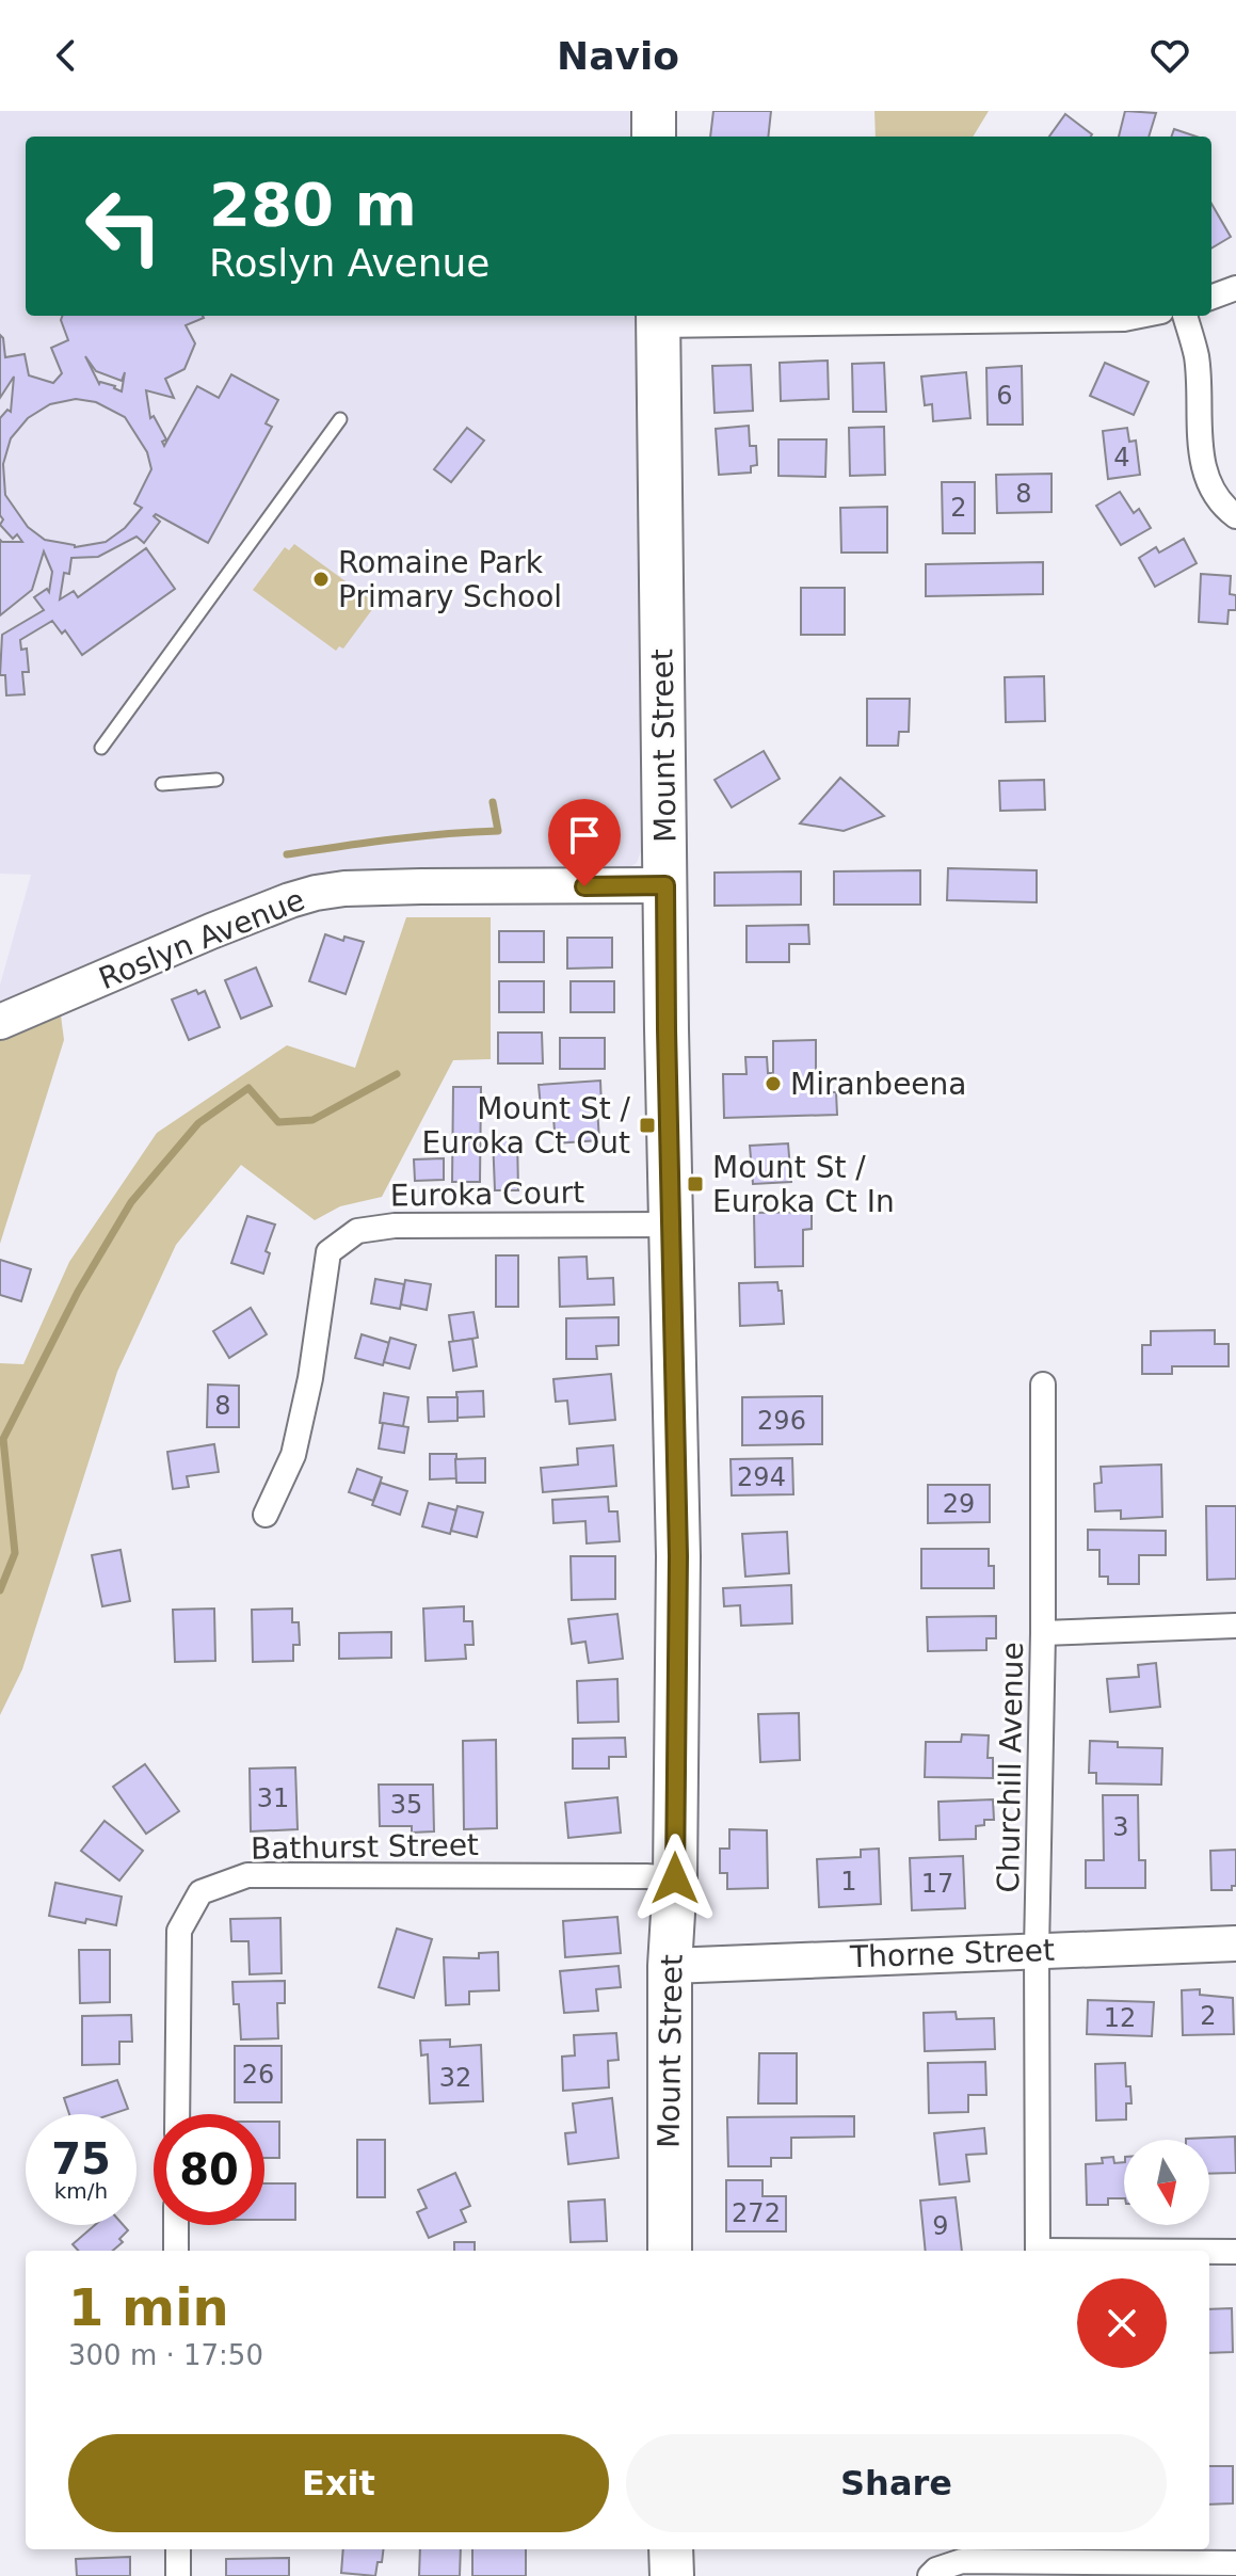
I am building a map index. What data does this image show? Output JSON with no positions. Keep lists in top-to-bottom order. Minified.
{"streets":{"highway":["Mount Street"],"street":["Roslyn Avenue","Euroka Court","Churchill Avenue","Bathurst Street","Thorne Street"]},"crossings":[["Mount Street","Roslyn Avenue"],["Mount Street","Euroka Court"],["Mount Street","Bathurst Street"],["Mount Street","Thorne Street"],["Churchill Avenue","Thorne Street"]],"places":{"other":["Romaine Park Primary School","Miranbeena"],"transit":["Mount St / Euroka Ct Out","Mount St / Euroka Ct In"]},"house_numbers":["6","4","8","2","8","296","294","29","31","35","3","1","17","2","12","26","32","272","9"],"north":"bottom","page":{"header":"Navio","turn":["280 m","Roslyn Avenue"],"speed":"75 km/h","limit":"80","heading":["1 min","300 m · 17:50"],"buttons":["Exit","Share"]}}
